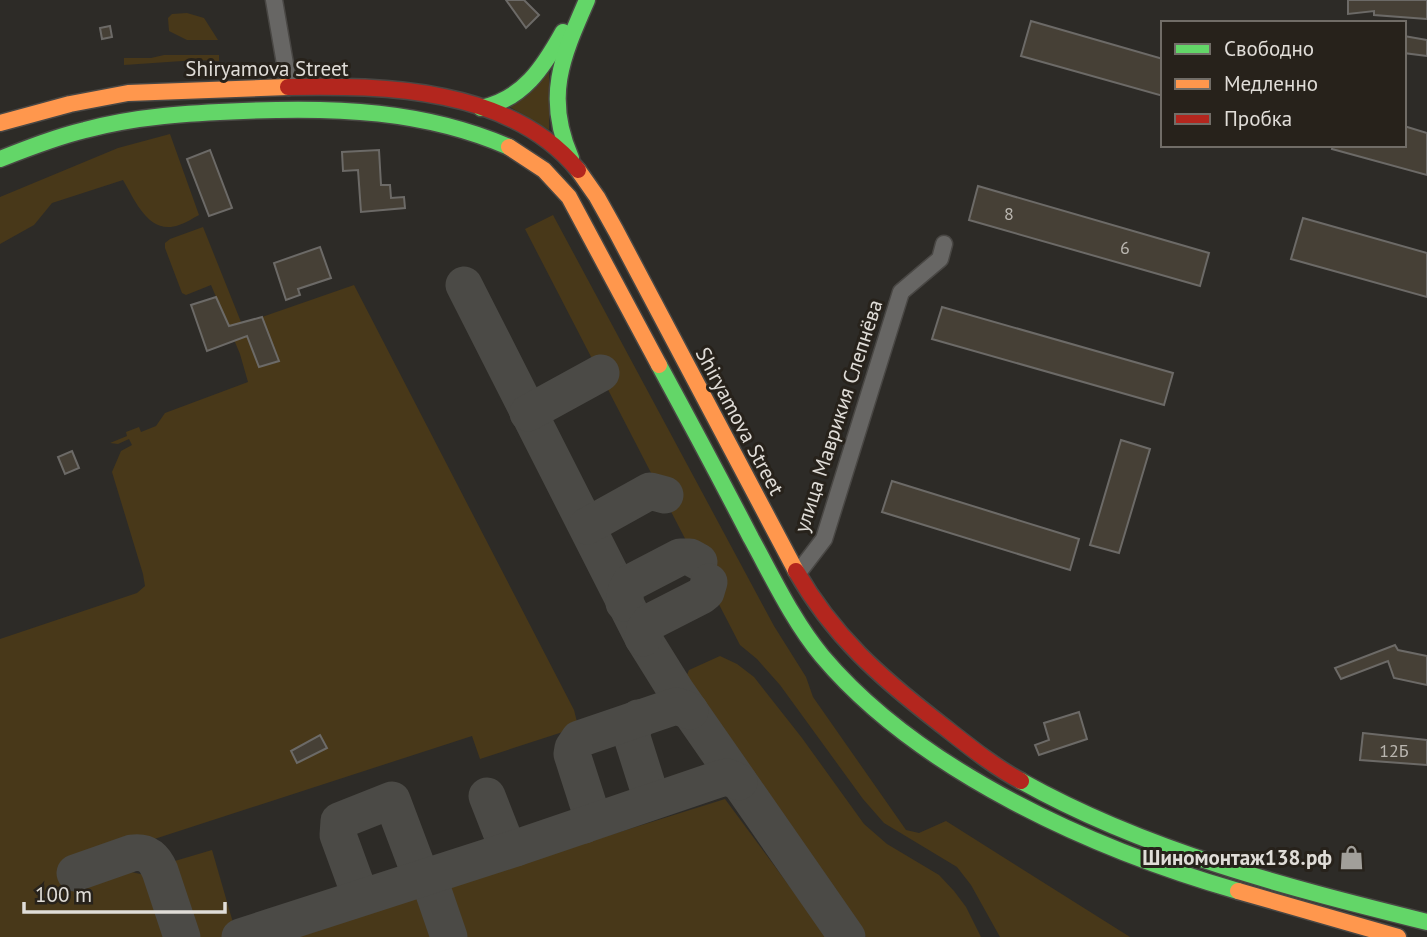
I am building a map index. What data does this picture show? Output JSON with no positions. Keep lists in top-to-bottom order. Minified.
{"streets":{"main road":["Shiryamova Street"],"street":["улица Маврикия Слепнёва"]},"crossings":[["Shiryamova Street","улица Маврикия Слепнёва"]],"places":{"shop":["Шиномонтаж138.рф"]},"house_numbers":["8","6","12Б"],"legend":["Свободно","Медленно","Пробка"],"scale_bar":"100 m"}
